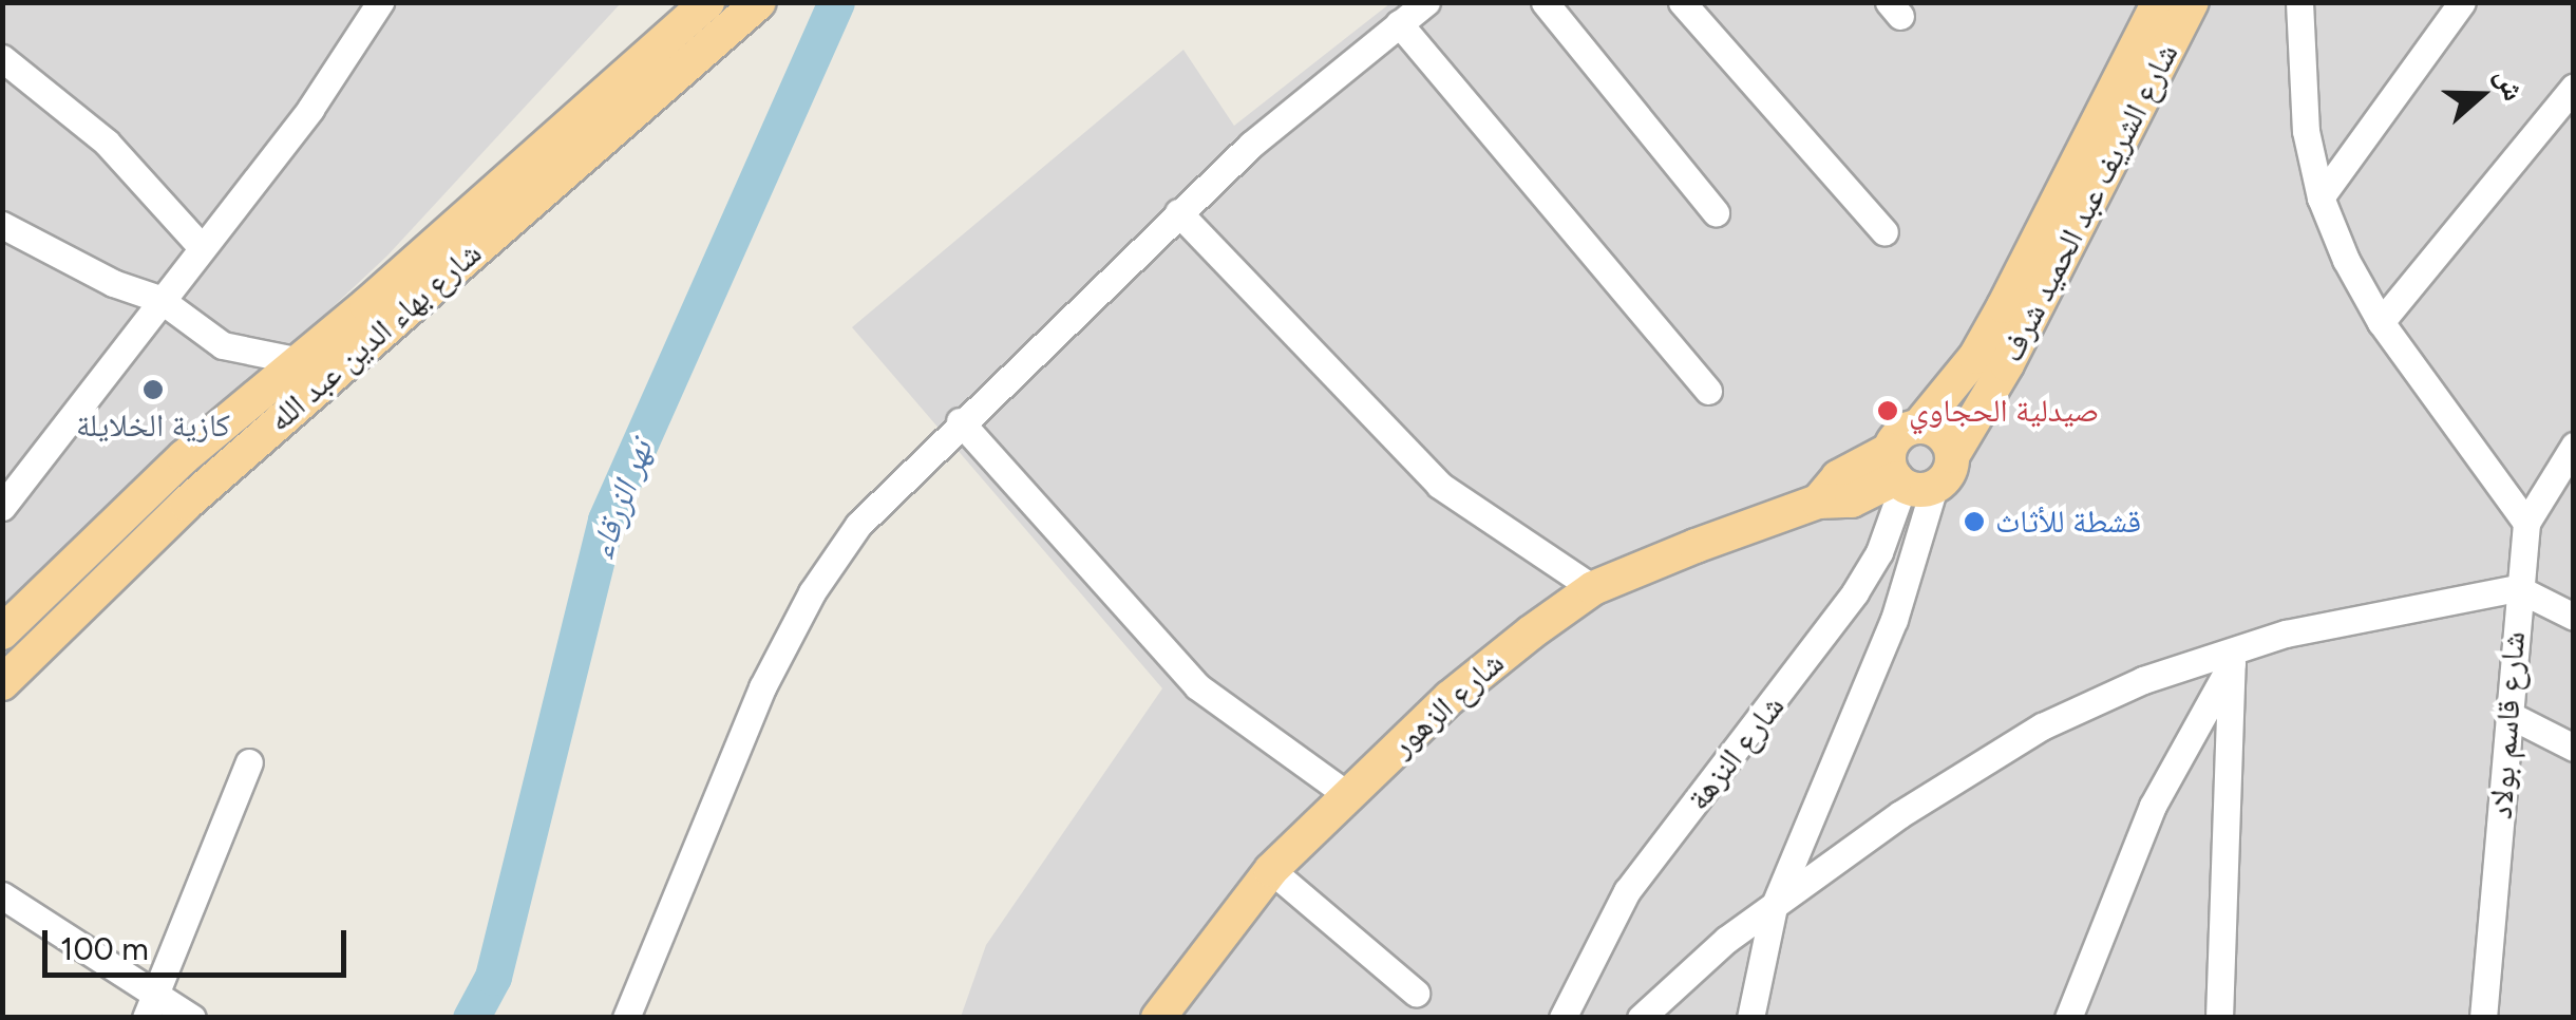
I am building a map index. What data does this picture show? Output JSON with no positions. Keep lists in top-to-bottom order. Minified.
{"streets":{"main road":["شارع الشريف عبد الحميد شرف","شارع بهاء الدين عبد الله","شارع الزهور"],"street":["شارع قاسم بولاد","شارع النزهة"]},"crossings":[["شارع الشريف عبد الحميد شرف","شارع الزهور"],["شارع الشريف عبد الحميد شرف","شارع النزهة"],["شارع الزهور","شارع النزهة"]],"water":["نهر الزرقاء"],"places":["كازية الخلايلة","صيدلية الحجاوي","قشطة للأثاث"],"scale_bar":"100 m","north":"right"}
